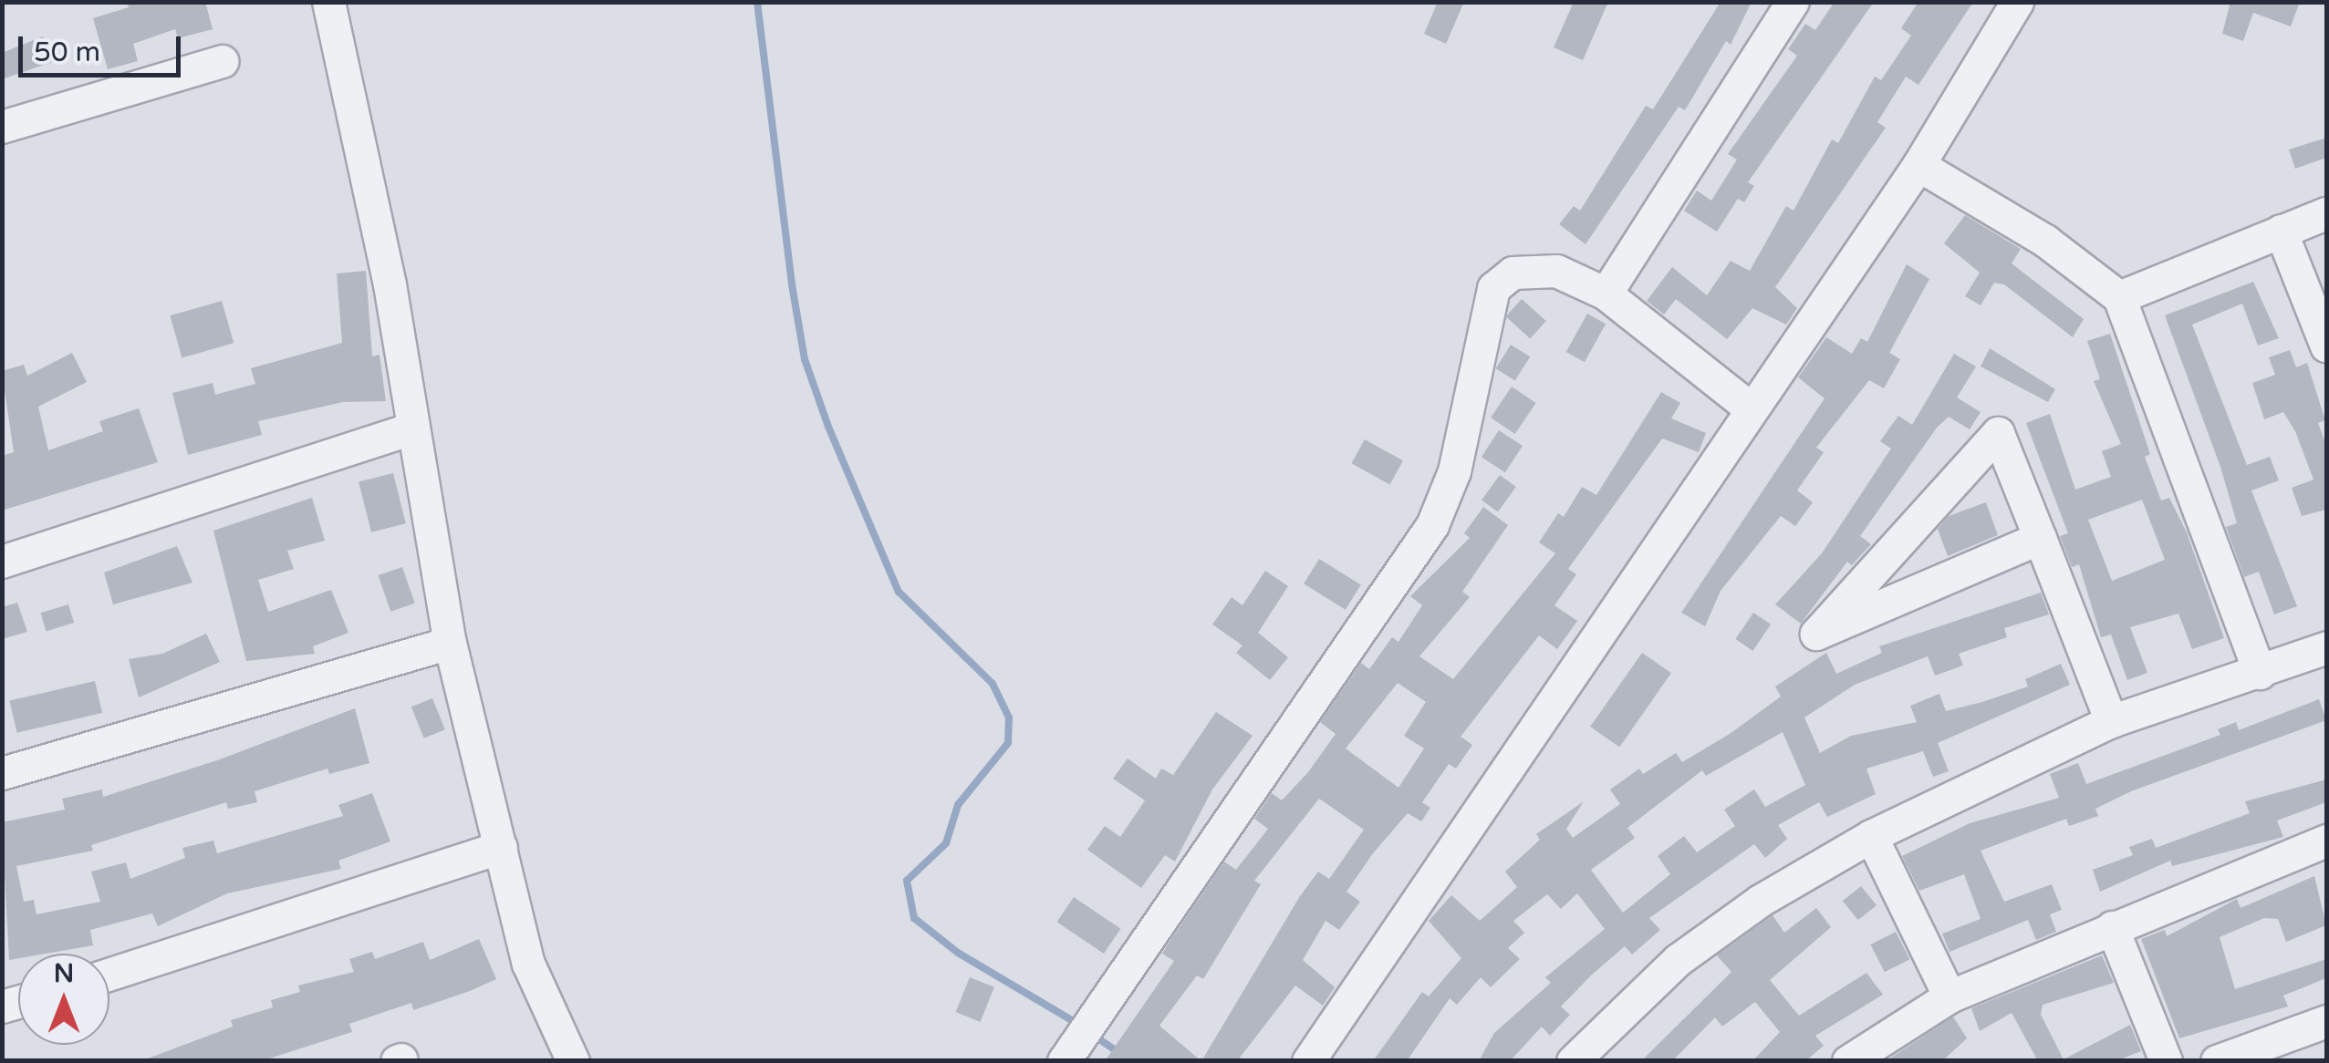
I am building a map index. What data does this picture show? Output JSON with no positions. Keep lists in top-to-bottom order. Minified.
{"scale_bar":"50 m","north":"top"}
